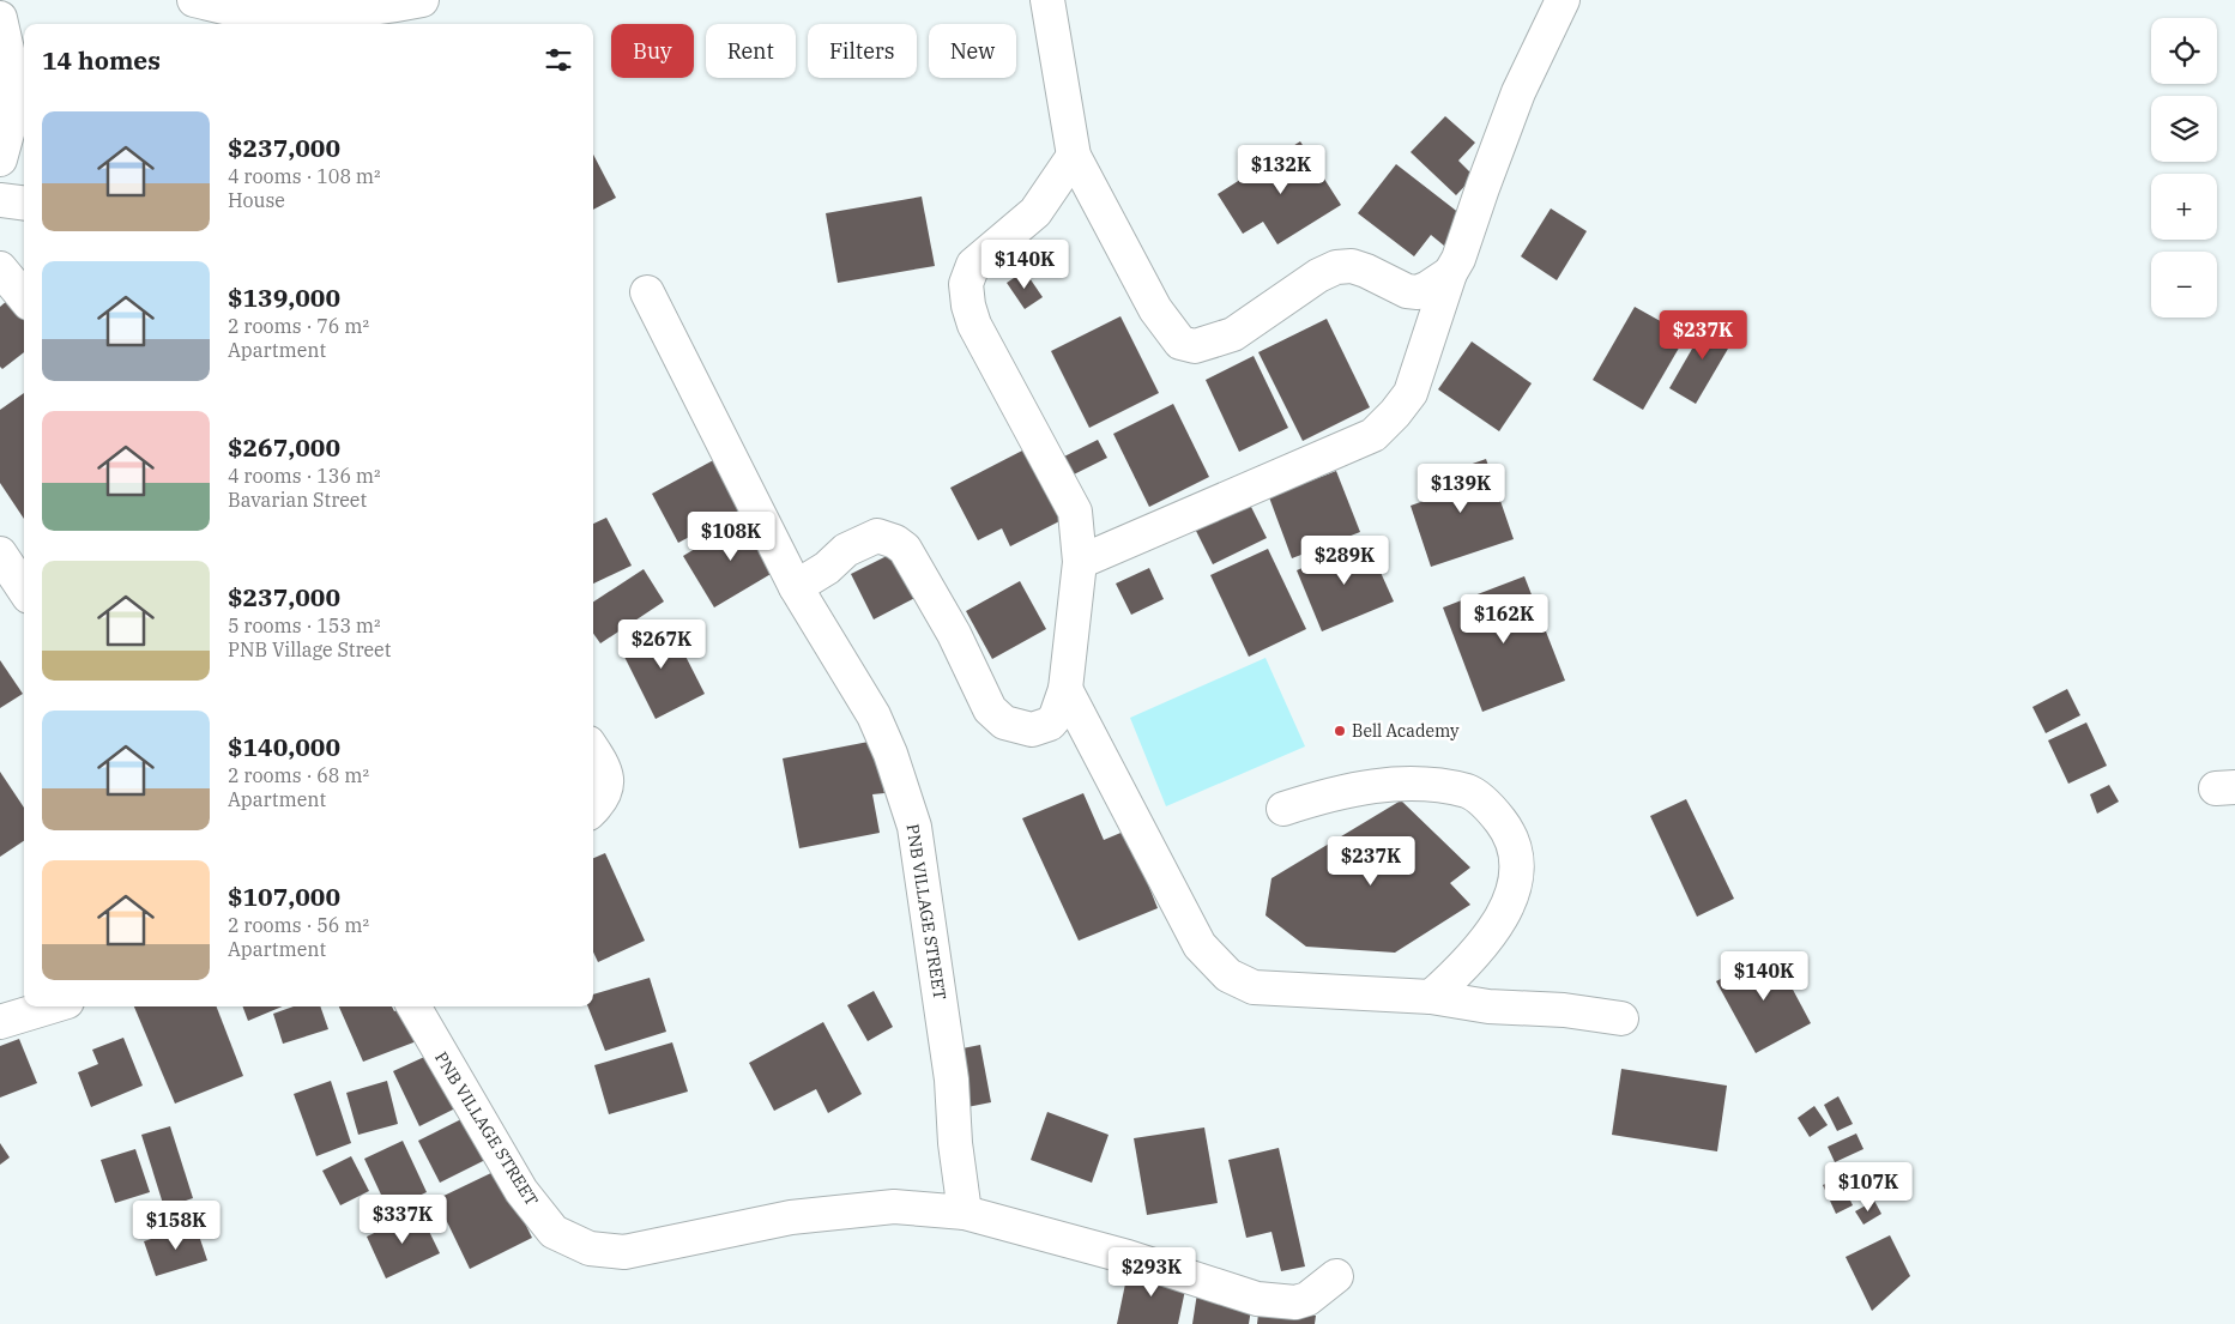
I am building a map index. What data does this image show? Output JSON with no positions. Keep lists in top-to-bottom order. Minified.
{"streets":{"street":["PNB VILLAGE STREET"]},"places":["Bell Academy"],"page":{"map_buttons":["+","−"],"chip":["Buy","Rent","Filters","New"],"heading":"14 homes","list":[{"name":"$237,000","note":"4 rooms · 108 m² · House"},{"name":"$139,000","note":"2 rooms · 76 m² · Apartment"},{"name":"$267,000","note":"4 rooms · 136 m² · Bavarian Street"},{"name":"$237,000","note":"5 rooms · 153 m² · PNB Village Street"},{"name":"$140,000","note":"2 rooms · 68 m² · Apartment"},{"name":"$107,000","note":"2 rooms · 56 m² · Apartment"}],"price":["$132K","$140K","$237K","$139K","$108K","$289K","$162K","$267K","$237K","$140K","$107K","$337K","$158K","$293K"]}}
